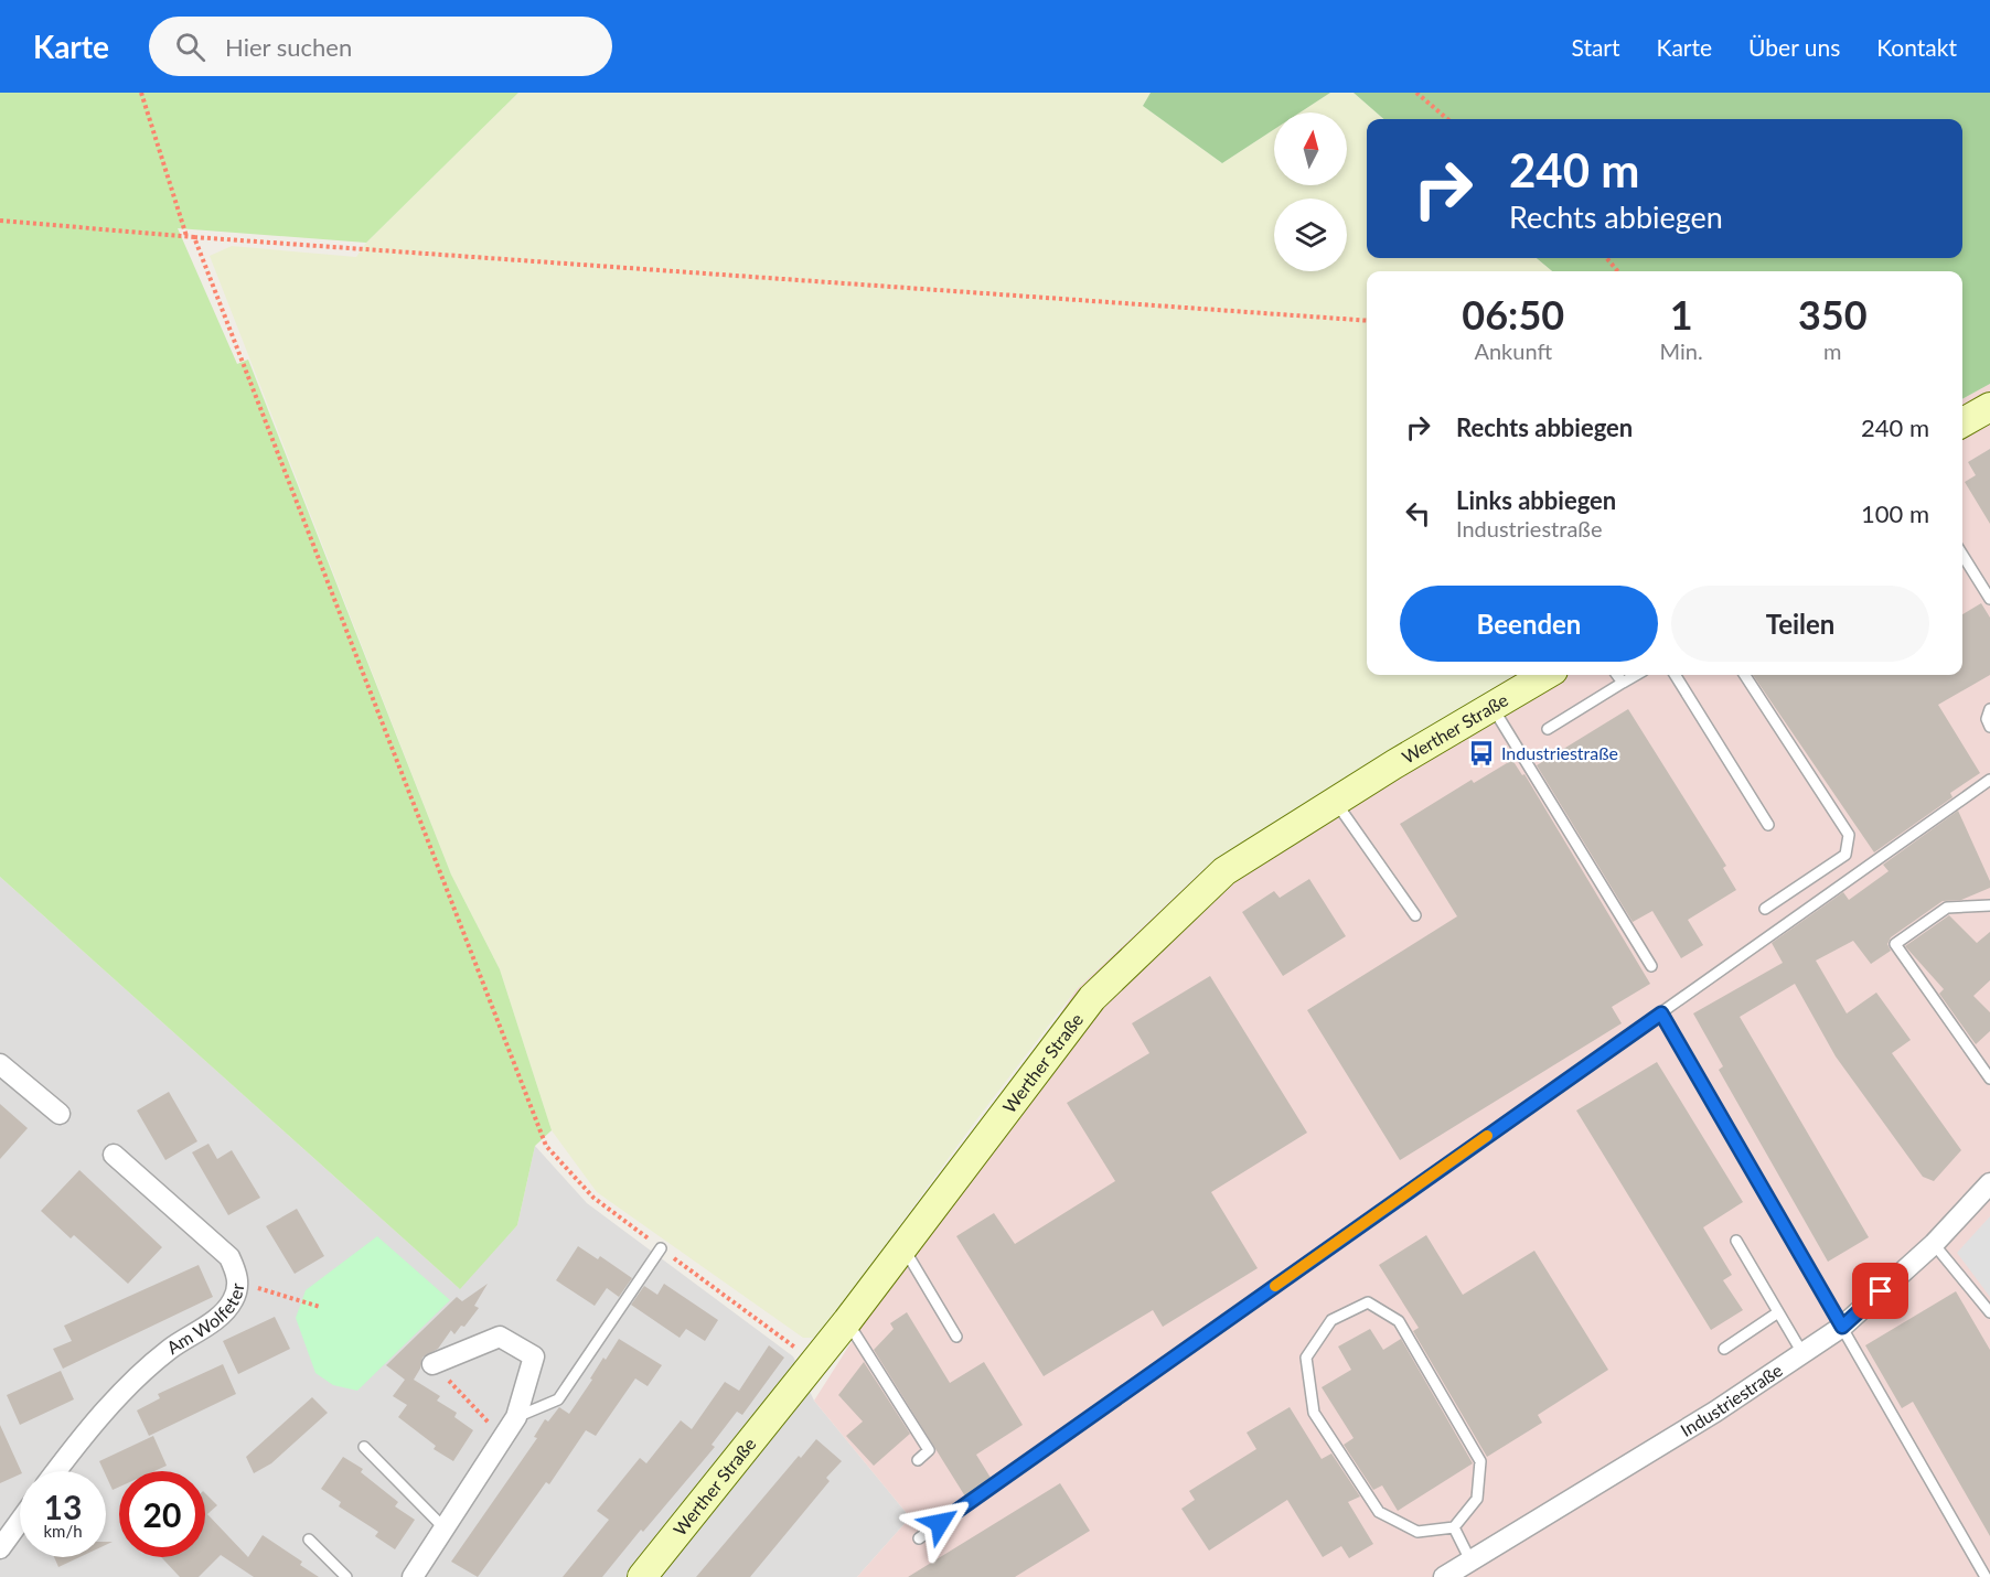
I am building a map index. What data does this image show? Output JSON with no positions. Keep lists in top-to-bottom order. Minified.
{"streets":{"street":["Werther Straße","Am Wolfeter","Industriestraße"]},"places":{"bus stop":["Industriestraße"]},"north":"top","page":{"header":"Karte","search":"Hier suchen","nav":["Start","Karte","Über uns","Kontakt"],"turn":["240 m","Rechts abbiegen"],"eta":["06:50","Ankunft","1","Min.","350","m"],"list":[{"name":"Rechts abbiegen","value":"240 m"},{"name":"Links abbiegen","note":"Industriestraße","value":"100 m"}],"buttons":["Beenden","Teilen"],"speed":"13 km/h","limit":"20"}}
